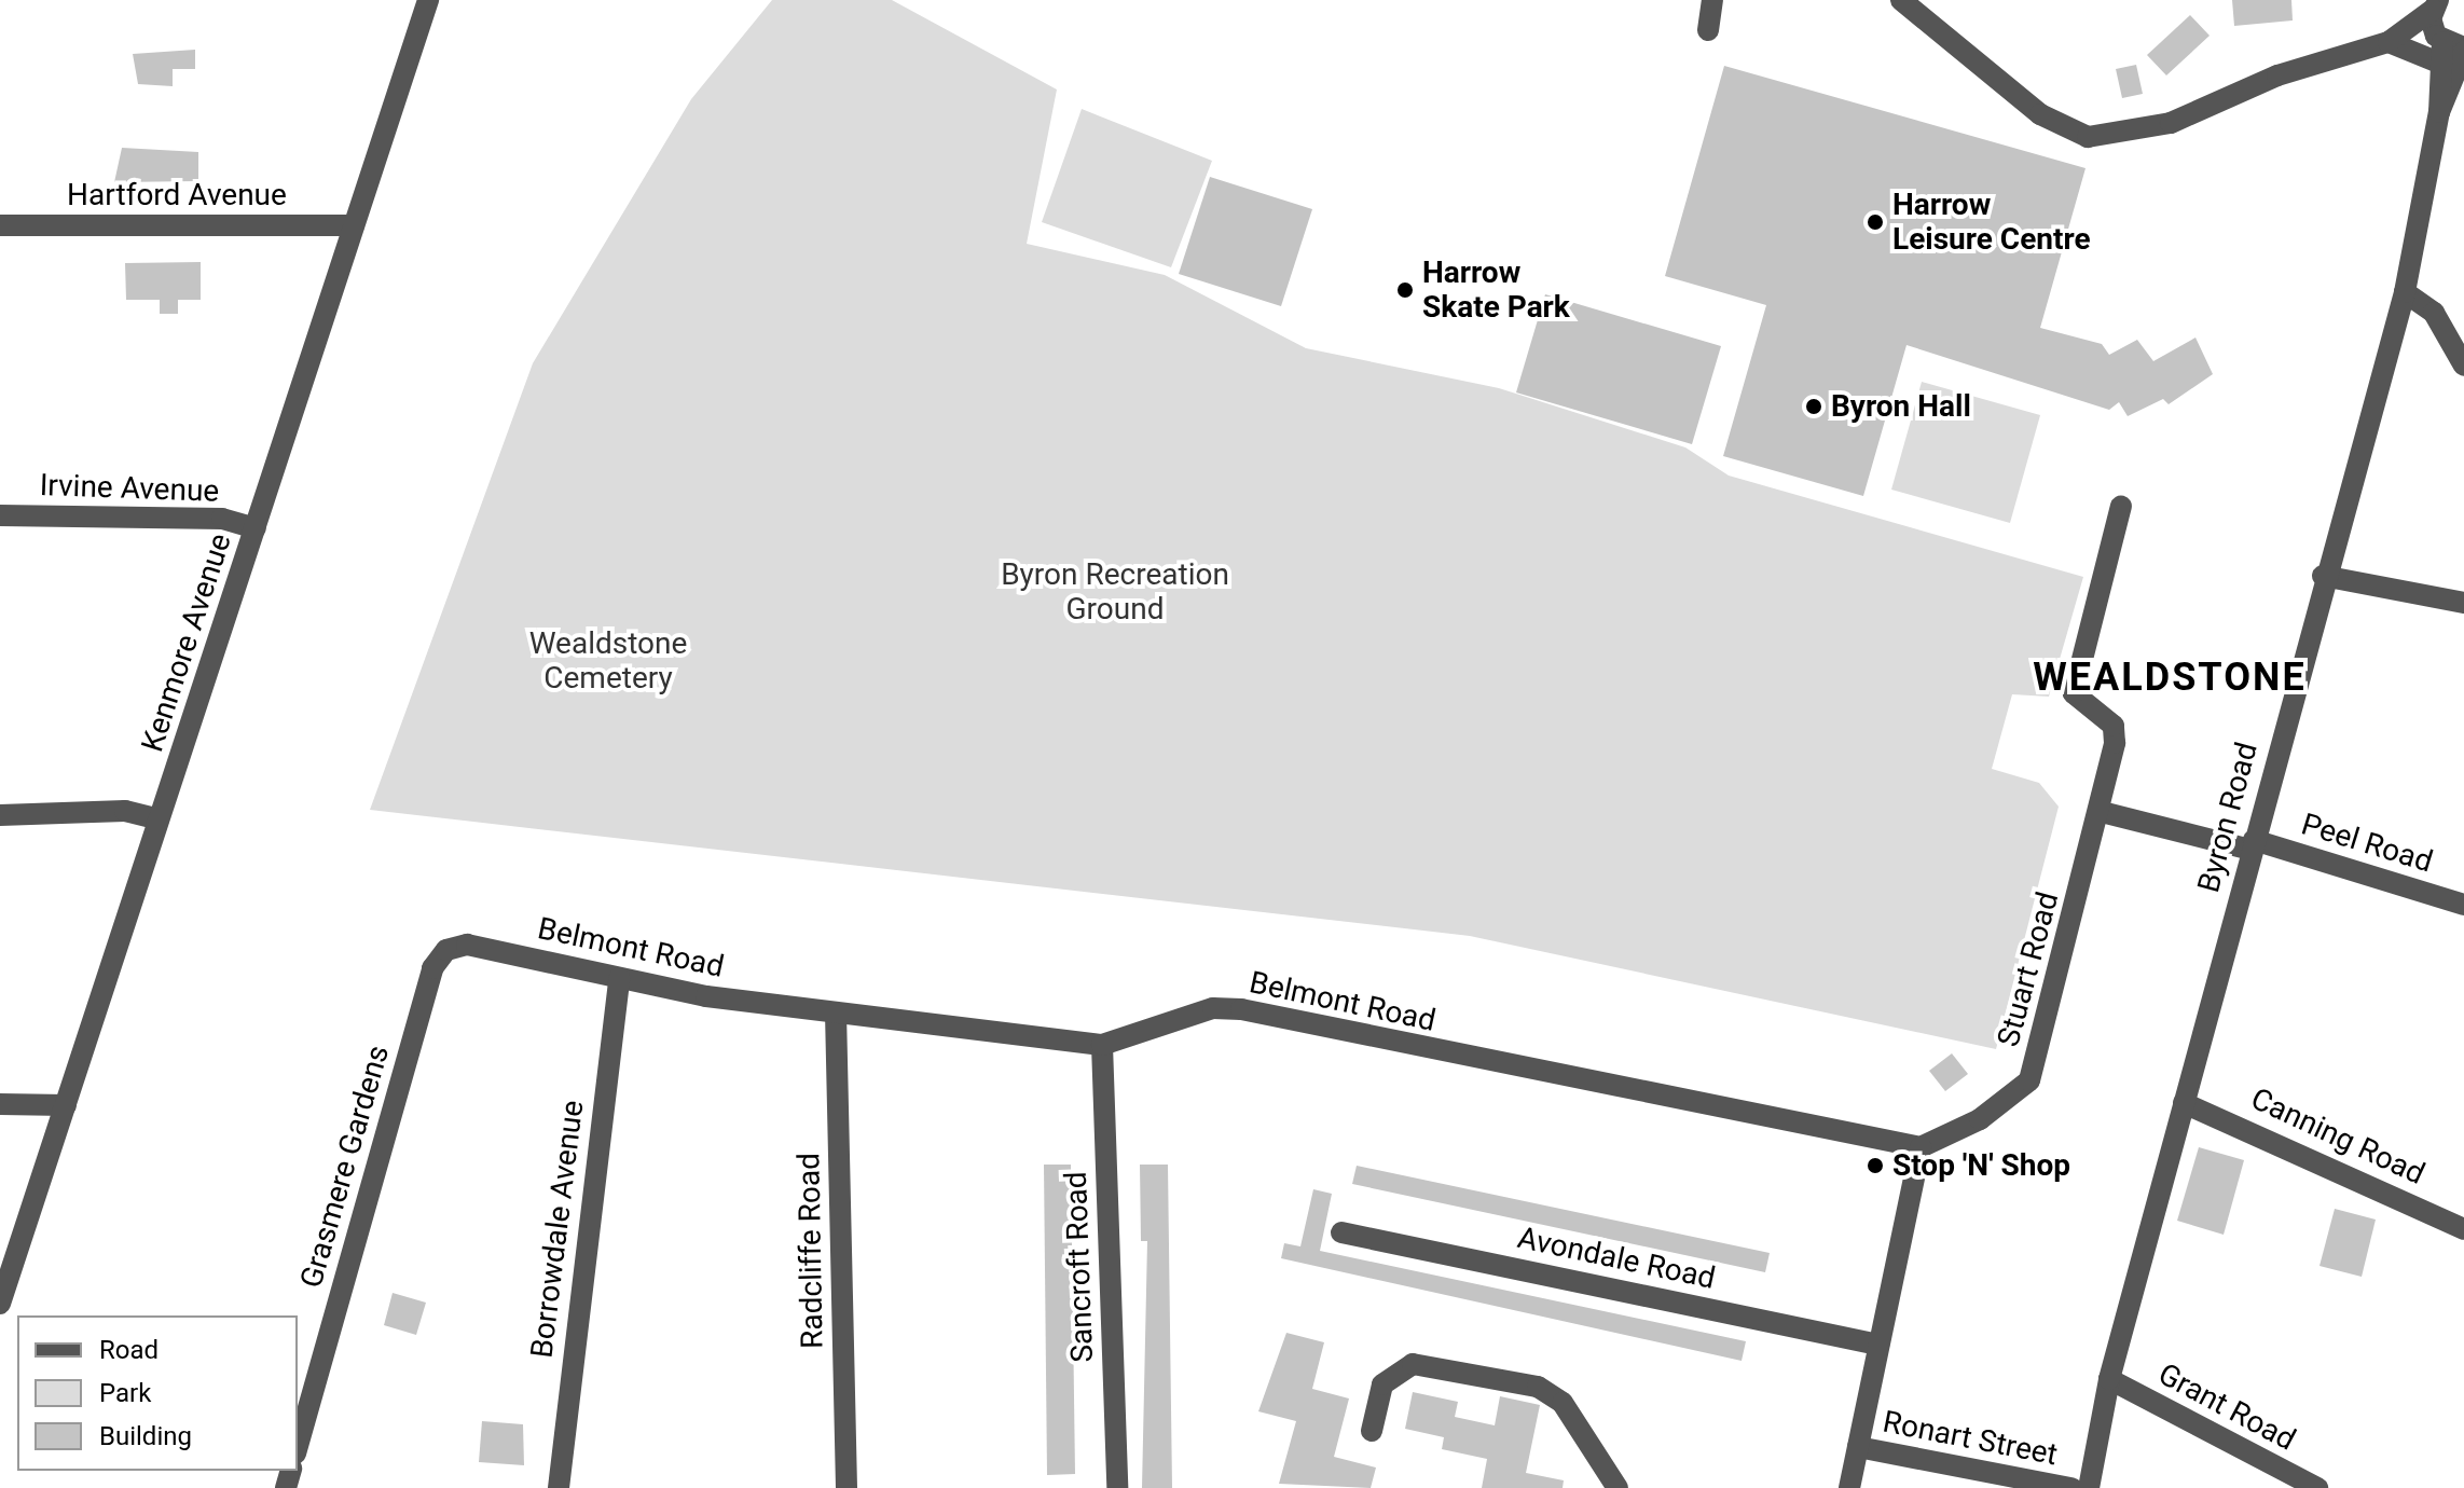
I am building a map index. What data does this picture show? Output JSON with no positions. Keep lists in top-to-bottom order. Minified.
{"streets":{"street":["Hartford Avenue","Irvine Avenue","Kenmore Avenue","Byron Road","Peel Road","Belmont Road","Stuart Road","Canning Road","Grasmere Gardens","Borrowdale Avenue","Radcliffe Road","Avondale Road","Sancroft Road","Grant Road","Ronart Street"]},"crossings":[["Hartford Avenue","Kenmore Avenue"],["Irvine Avenue","Kenmore Avenue"],["Byron Road","Peel Road"],["Byron Road","Canning Road"],["Byron Road","Grant Road"],["Belmont Road","Stuart Road"],["Belmont Road","Grasmere Gardens"],["Belmont Road","Borrowdale Avenue"],["Belmont Road","Radcliffe Road"],["Belmont Road","Sancroft Road"]],"districts":["WEALDSTONE"],"parks":["Byron Recreation Ground","Wealdstone Cemetery"],"places":["Harrow Leisure Centre","Harrow Skate Park","Byron Hall","Stop 'N' Shop"],"legend":["Road","Park","Building"]}
